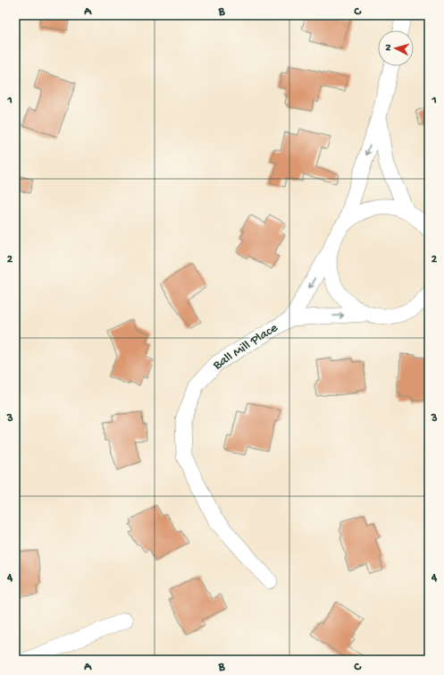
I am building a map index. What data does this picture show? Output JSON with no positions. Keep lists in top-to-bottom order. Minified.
{"streets":{"street":["Ball Mill Place"]},"north":"left","grid":{"columns":["A","B","C"],"rows":["1","2","3","4"]}}
